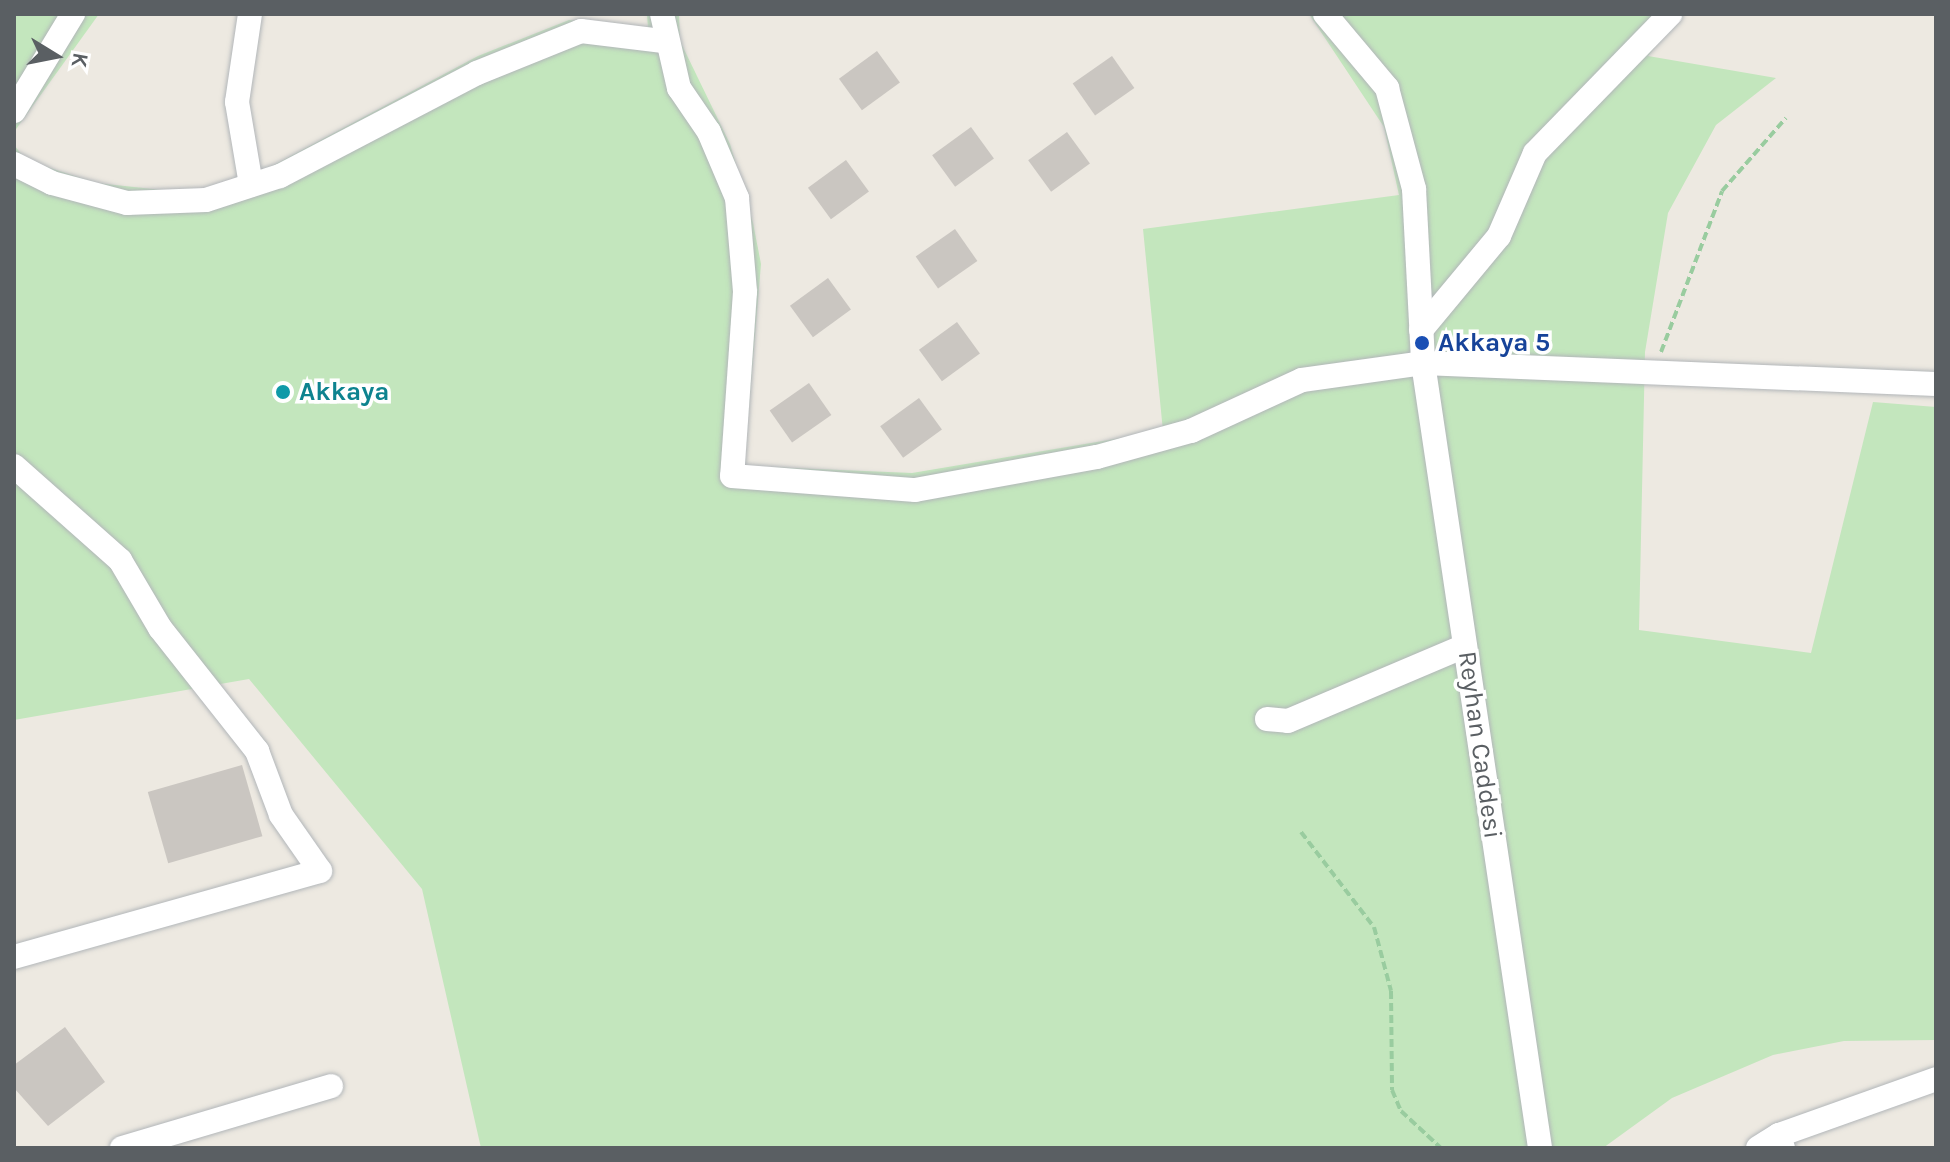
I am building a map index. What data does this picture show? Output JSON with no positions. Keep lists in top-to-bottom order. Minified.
{"streets":{"street":["Reyhan Caddesi"]},"places":["Akkaya 5","Akkaya"],"north":"right"}
